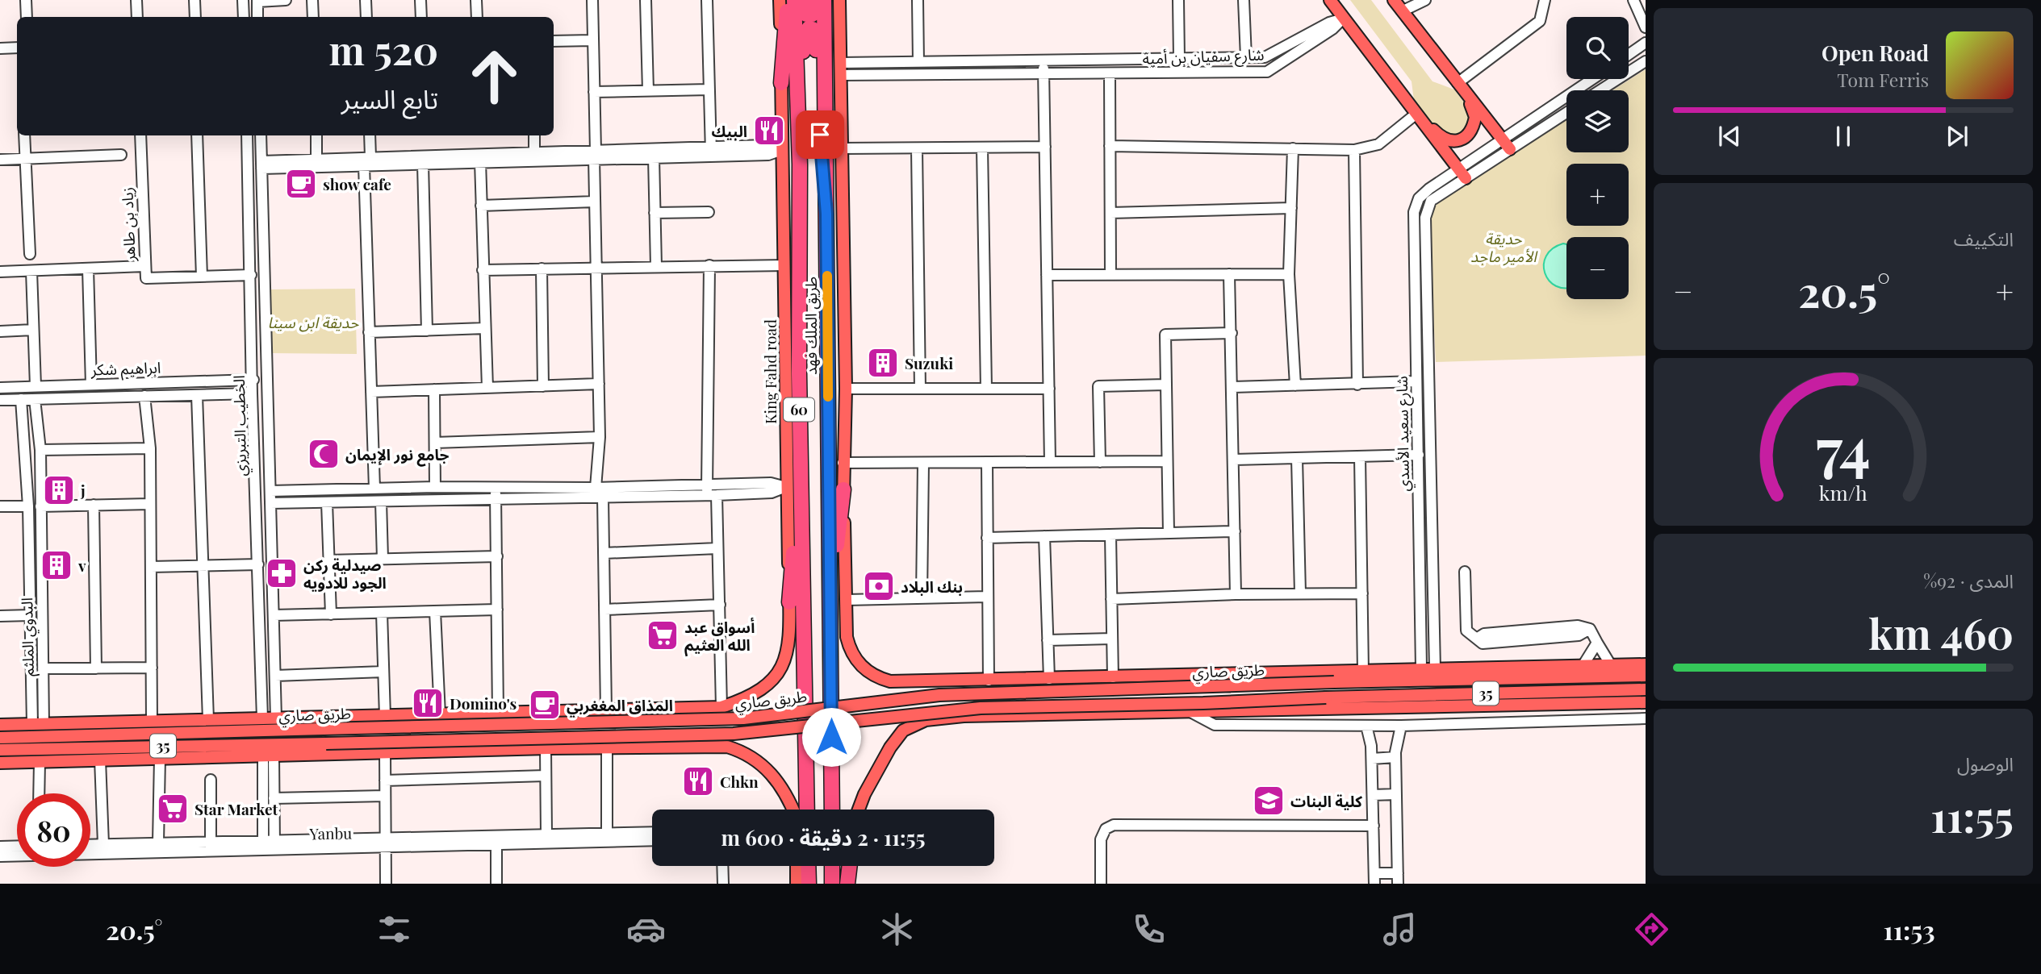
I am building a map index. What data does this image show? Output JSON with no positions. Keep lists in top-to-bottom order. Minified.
{"streets":{"highway":["طريق الملك فهد","60"],"main road":["King Fahd road","طريق صاري","35"],"street":["شارع سفيان بن أمية","زياد بن طاهر","ابراهيم شكر","الخطيب التبريزي","شارع سعيد الأسدي","البدوي الملثم","Yanbu"]},"crossings":[["زياد بن طاهر","الخطيب التبريزي"],["طريق الملك فهد","King Fahd road"],["ابراهيم شكر","الخطيب التبريزي"],["King Fahd road","الخطيب التبريزي"],["King Fahd road","البدوي الملثم"]],"parks":["حديقة الأمير ماجد","حديقة ابن سينا"],"places":{"restaurant":["البيك","Domino's","Chkn"],"cafe":["show cafe","المذاق المغغربي"],"building":["Suzuki","j","v"],"mosque":["جامع نور الإيمان"],"pharmacy":["صيدلية ركن الجود للادويه"],"bank":["بنك البلاد"],"supermarket":["أسواق عبد الله العثيم","Star Market"],"school or university":["كلية البنات"]},"page":{"map_buttons":["+","−"],"turn":["520 m","تابع السير"],"song":["Open Road","Tom Ferris"],"tile":["التكييف",["المدى · 92%","460 km"],["الوصول","11:55"]],"heat":["−","20.5°","+"],"limit":"80","trip":"11:55 · 2 دقيقة · 600 m","tabs":["11:53","20.5°"],"gauge":["74","km/h"]}}
